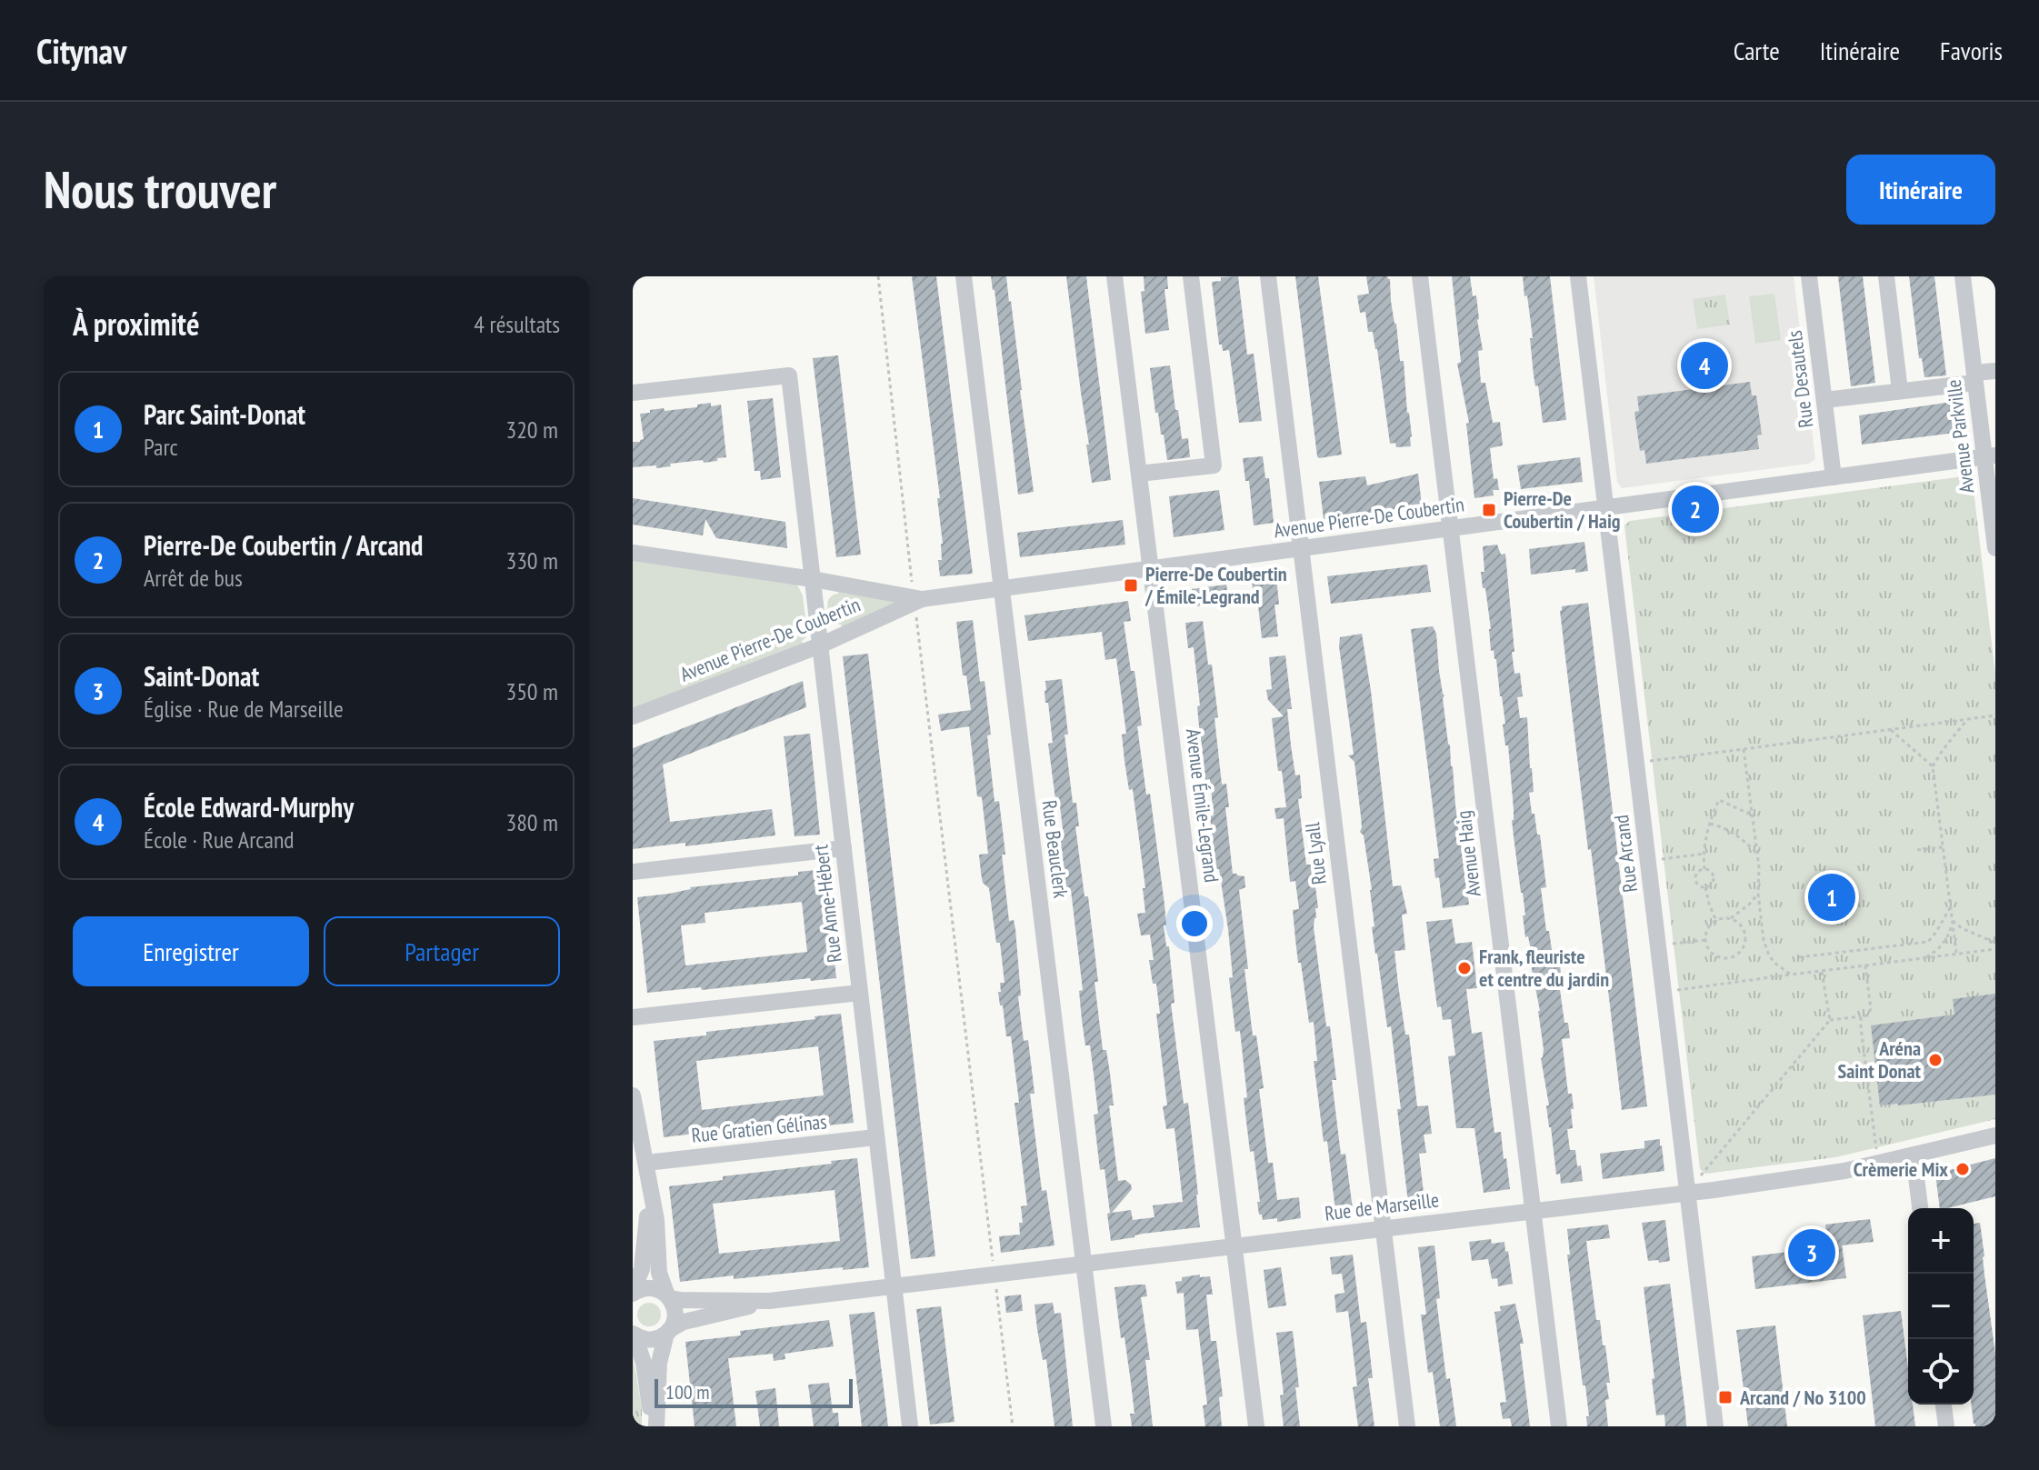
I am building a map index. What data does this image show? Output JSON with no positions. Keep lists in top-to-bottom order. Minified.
{"streets":{"street":["Rue Desautels","Avenue Parkville","Avenue Pierre-De Coubertin","Avenue Émile-Legrand","Rue Beauclerk","Rue Lyall","Avenue Haig","Rue Arcand","Rue Anne-Hébert","Rue Gratien Gélinas","Rue de Marseille"]},"crossings":[["Rue Desautels","Avenue Pierre-De Coubertin"],["Avenue Parkville","Avenue Pierre-De Coubertin"],["Avenue Pierre-De Coubertin","Avenue Émile-Legrand"],["Avenue Pierre-De Coubertin","Rue Beauclerk"],["Avenue Pierre-De Coubertin","Rue Lyall"],["Avenue Pierre-De Coubertin","Avenue Haig"],["Avenue Pierre-De Coubertin","Rue Arcand"],["Avenue Pierre-De Coubertin","Rue Anne-Hébert"],["Avenue Émile-Legrand","Rue de Marseille"],["Rue Beauclerk","Rue de Marseille"],["Rue Lyall","Rue de Marseille"],["Avenue Haig","Rue de Marseille"],["Rue Arcand","Rue de Marseille"],["Rue Anne-Hébert","Rue Gratien Gélinas"],["Rue Anne-Hébert","Rue de Marseille"]],"places":{"transit":["Pierre-De Coubertin / Haig","Pierre-De Coubertin / Émile-Legrand","Arcand / No 3100"],"other":["Frank, fleuriste et centre du jardin","Aréna Saint Donat","Crèmerie Mix"]},"scale_bar":"100 m","page":{"header":"Citynav","nav":["Carte","Itinéraire","Favoris"],"buttons":["Itinéraire",["Enregistrer","Partager"]],"title":"Nous trouver","heading":["À proximité","4 résultats"],"pins":["4","2","1","3"],"list":[{"mark":"1","name":"Parc Saint-Donat","note":"Parc","value":"320 m"},{"mark":"2","name":"Pierre-De Coubertin / Arcand","note":"Arrêt de bus","value":"330 m"},{"mark":"3","name":"Saint-Donat","note":"Église · Rue de Marseille","value":"350 m"},{"mark":"4","name":"École Edward-Murphy","note":"École · Rue Arcand","value":"380 m"}],"map_buttons":["+","−"],"scale":"100 m"}}
